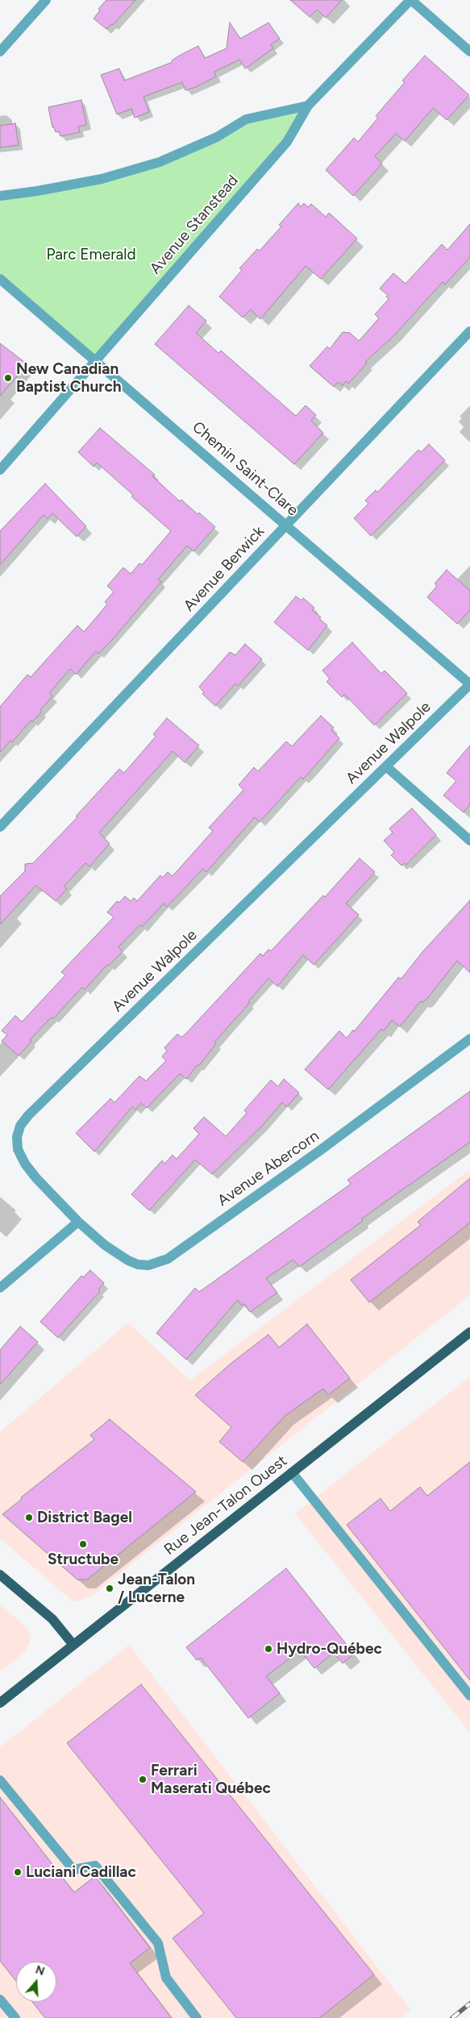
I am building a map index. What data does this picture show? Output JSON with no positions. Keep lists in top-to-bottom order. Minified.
{"streets":{"main road":["Rue Jean-Talon Ouest"],"street":["Avenue Stanstead","Chemin Saint-Clare","Avenue Berwick","Avenue Walpole","Avenue Abercorn"]},"crossings":[["Avenue Stanstead","Chemin Saint-Clare"],["Chemin Saint-Clare","Avenue Berwick"],["Chemin Saint-Clare","Avenue Walpole"],["Avenue Walpole","Avenue Abercorn"]],"parks":["Parc Emerald"],"places":["New Canadian Baptist Church","District Bagel","Structube","Jean-Talon / Lucerne","Hydro-Québec","Ferrari Maserati Québec","Luciani Cadillac"],"north":"top"}
